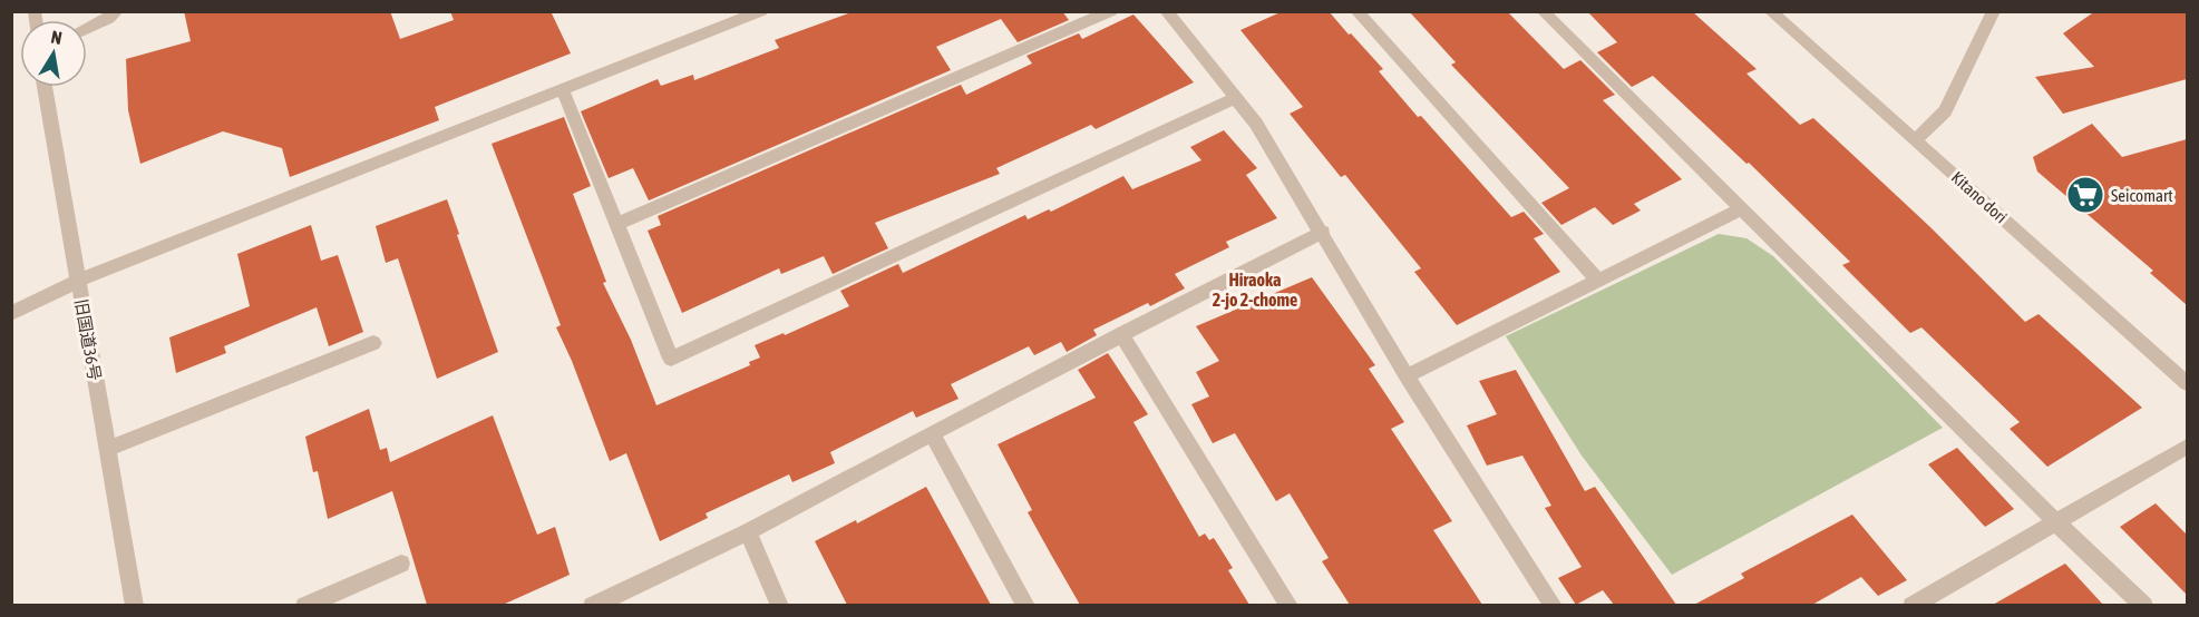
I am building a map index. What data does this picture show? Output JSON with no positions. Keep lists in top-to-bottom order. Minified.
{"streets":{"street":["Kitano dori","旧国道36号"]},"districts":["Hiraoka 2-jo 2-chome"],"places":{"supermarket":["Seicomart"]},"north":"top"}
